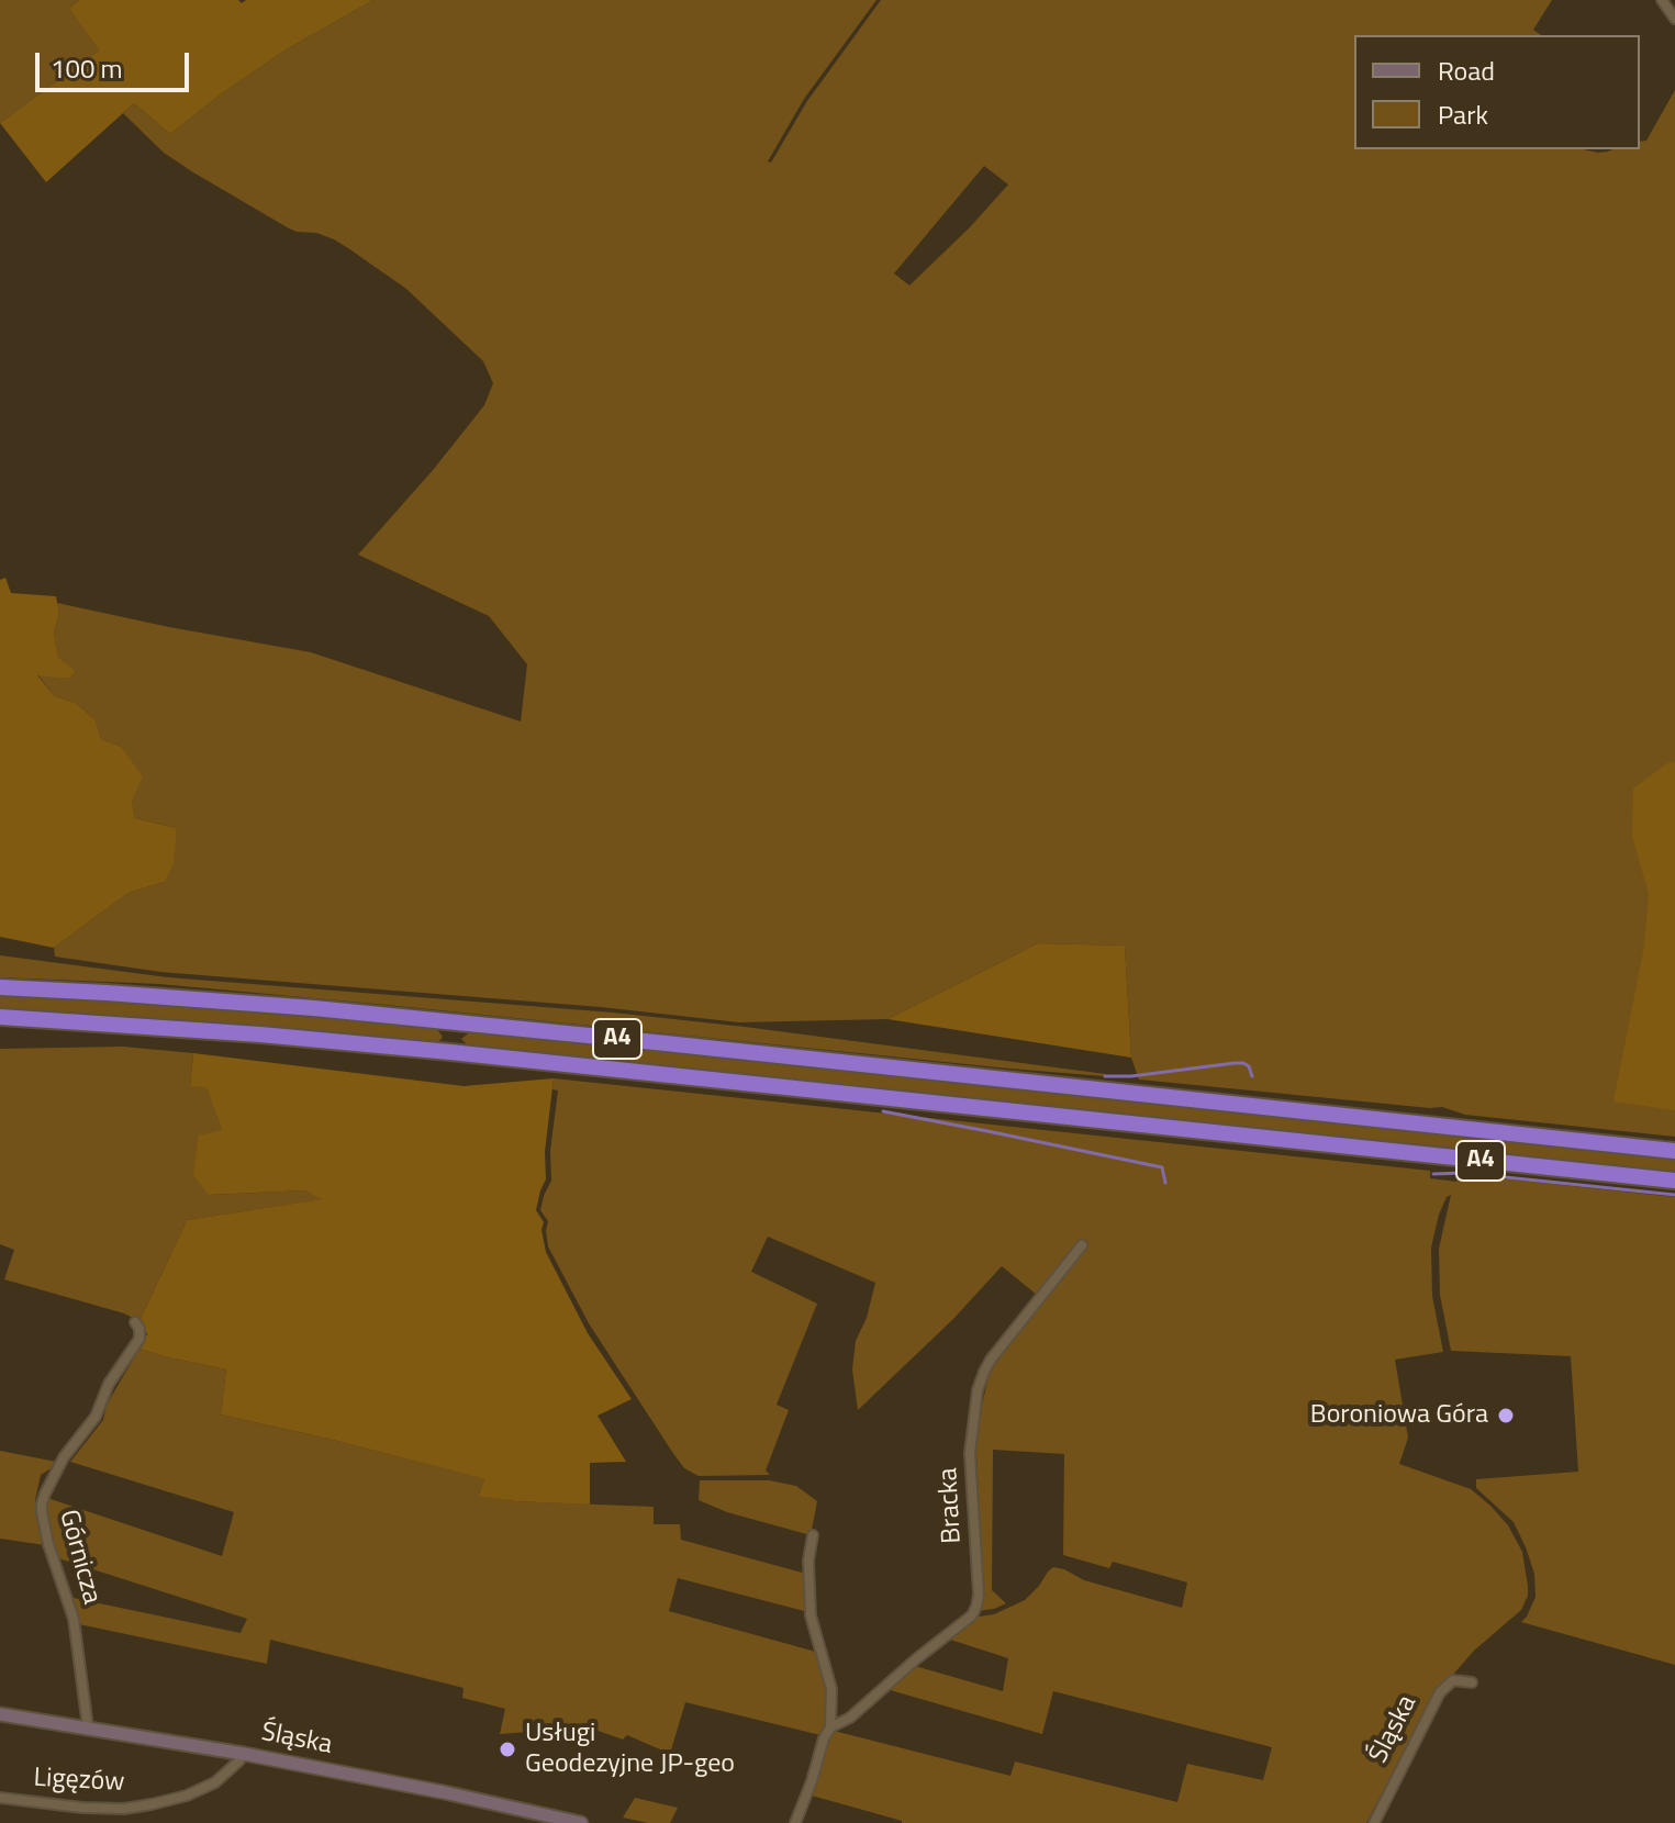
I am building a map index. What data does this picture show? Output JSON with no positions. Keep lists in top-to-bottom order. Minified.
{"streets":{"highway":["A4"],"main road":["Śląska"],"street":["Bracka","Górnicza","Ligęzów"]},"crossings":[["Górnicza","Śląska"],["Śląska","Ligęzów"]],"places":["Boroniowa Góra","Usługi Geodezyjne JP-geo"],"legend":["Road","Park"],"scale_bar":"100 m"}
